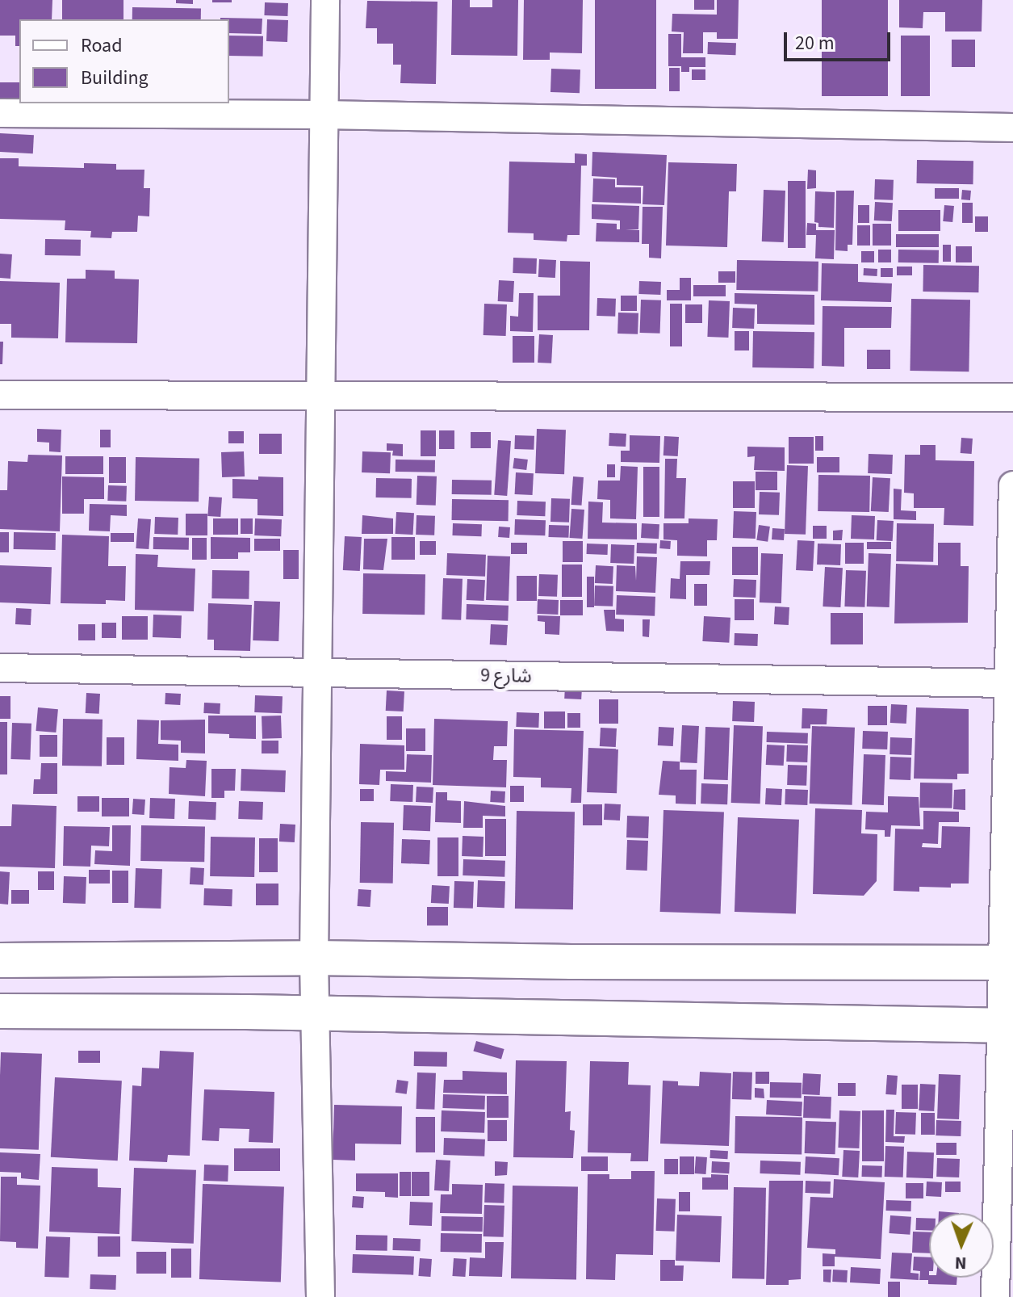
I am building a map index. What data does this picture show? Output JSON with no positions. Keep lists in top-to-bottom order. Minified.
{"streets":{"street":["شارع 9"]},"legend":["Road","Building"],"scale_bar":"20 m","north":"bottom"}
